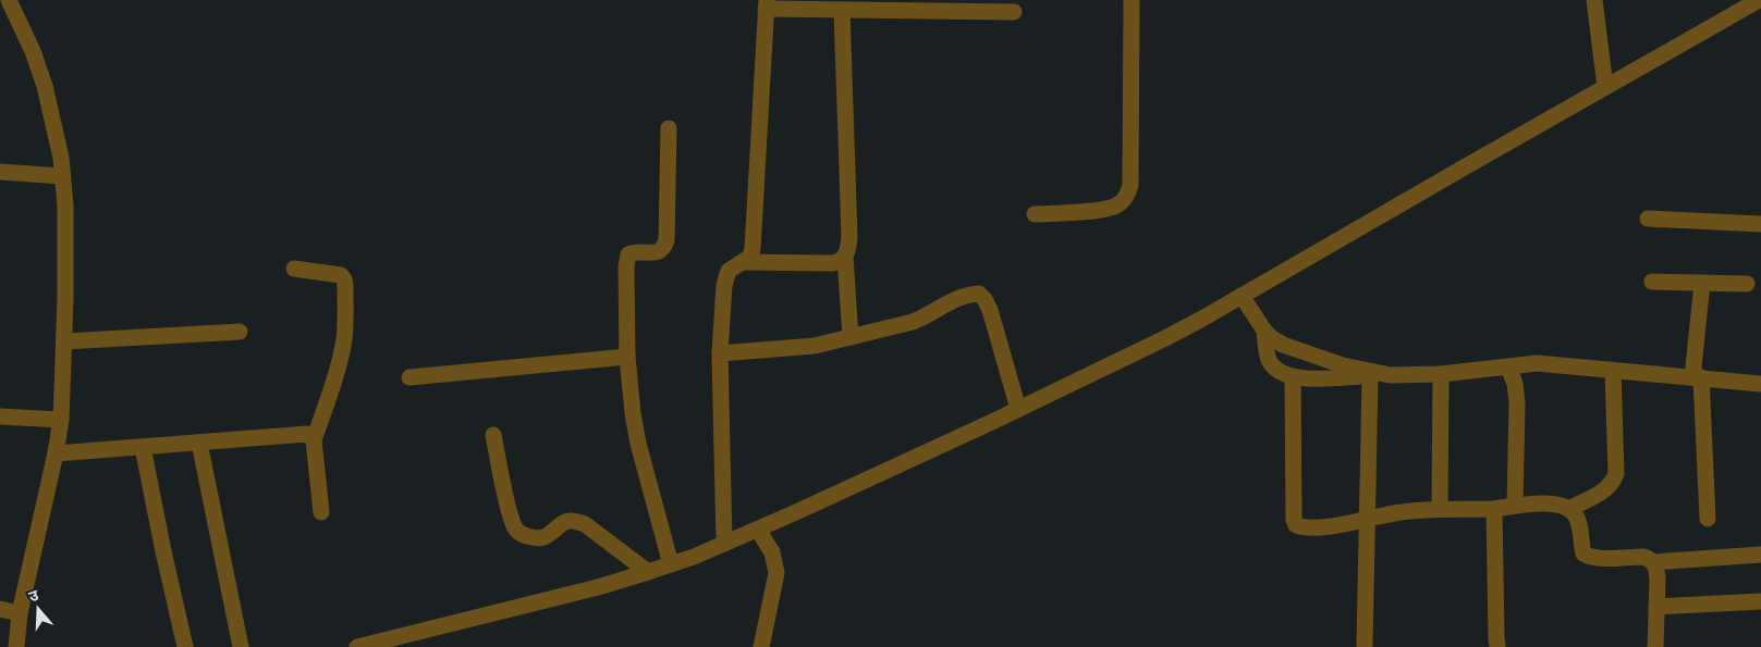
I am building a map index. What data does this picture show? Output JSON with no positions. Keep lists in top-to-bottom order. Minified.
{"north":"top"}
